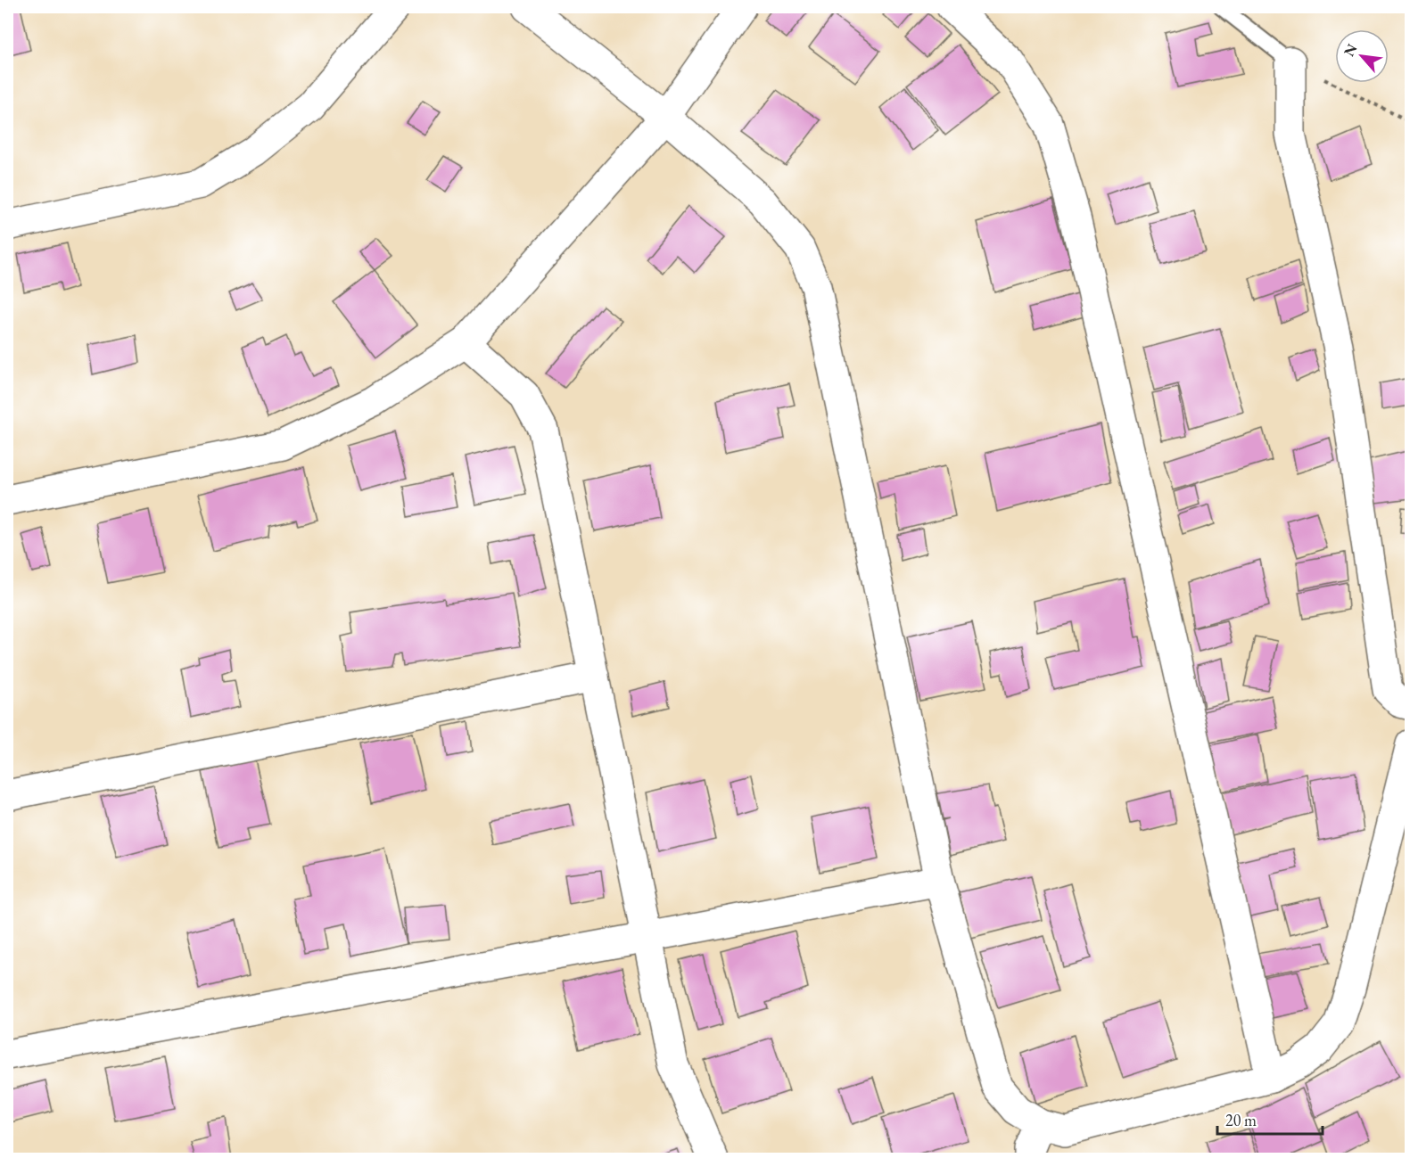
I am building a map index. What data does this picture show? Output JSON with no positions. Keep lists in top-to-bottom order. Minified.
{"scale_bar":"20 m","north":"top left"}
